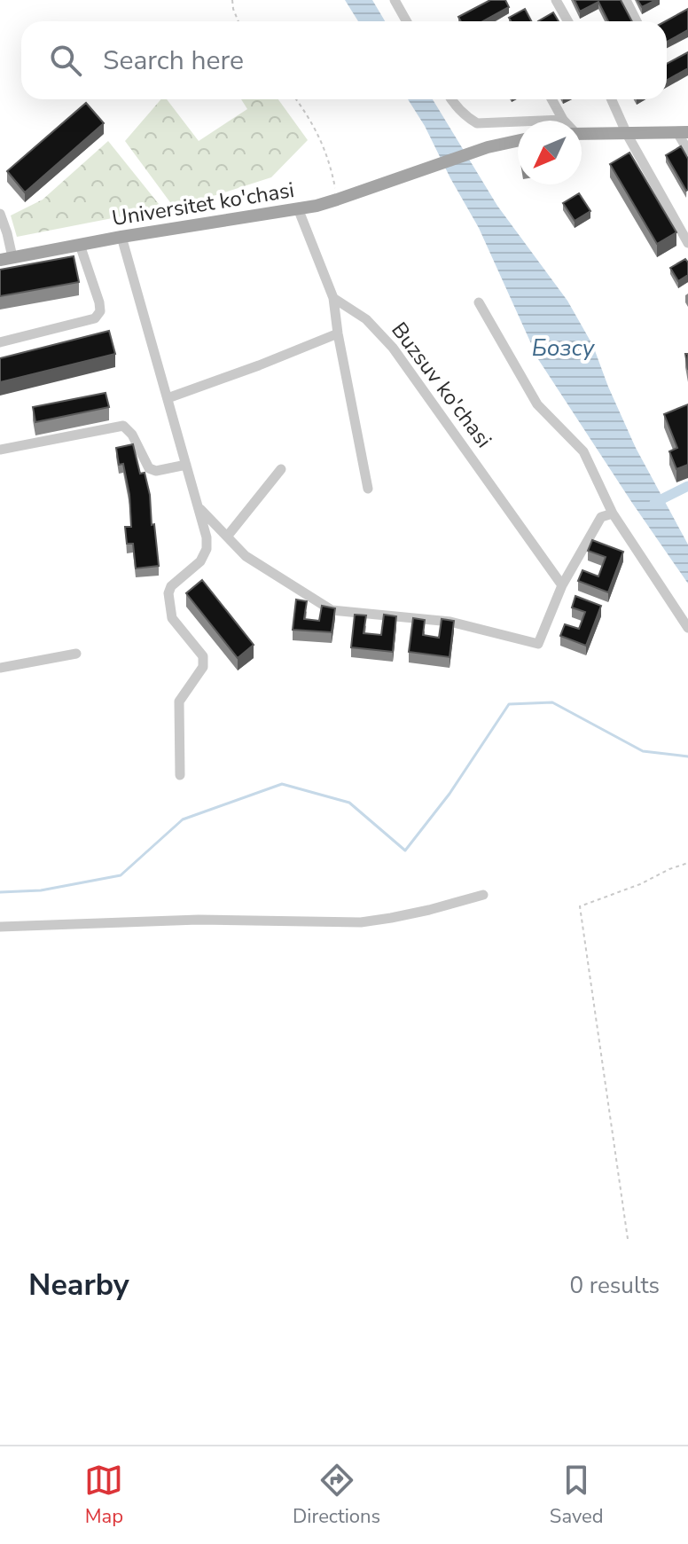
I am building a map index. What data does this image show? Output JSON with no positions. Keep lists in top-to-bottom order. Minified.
{"streets":{"main road":["Universitet ko'chasi"],"street":["Buzsuv ko'chasi"]},"water":["Бозсу"],"north":"bottom left","page":{"search":"Search here","heading":["Nearby","0 results"],"nav":["Map","Directions","Saved"]}}
